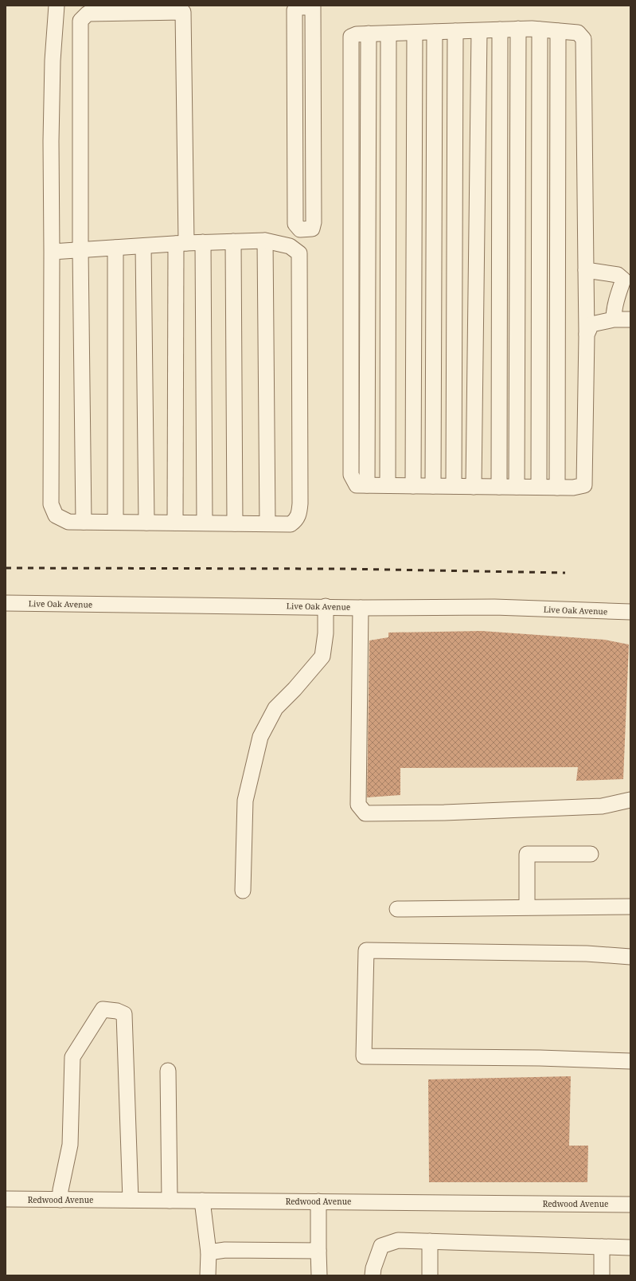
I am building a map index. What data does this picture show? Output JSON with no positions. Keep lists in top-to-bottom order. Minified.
{"streets":{"street":["Live Oak Avenue","Redwood Avenue"]}}
